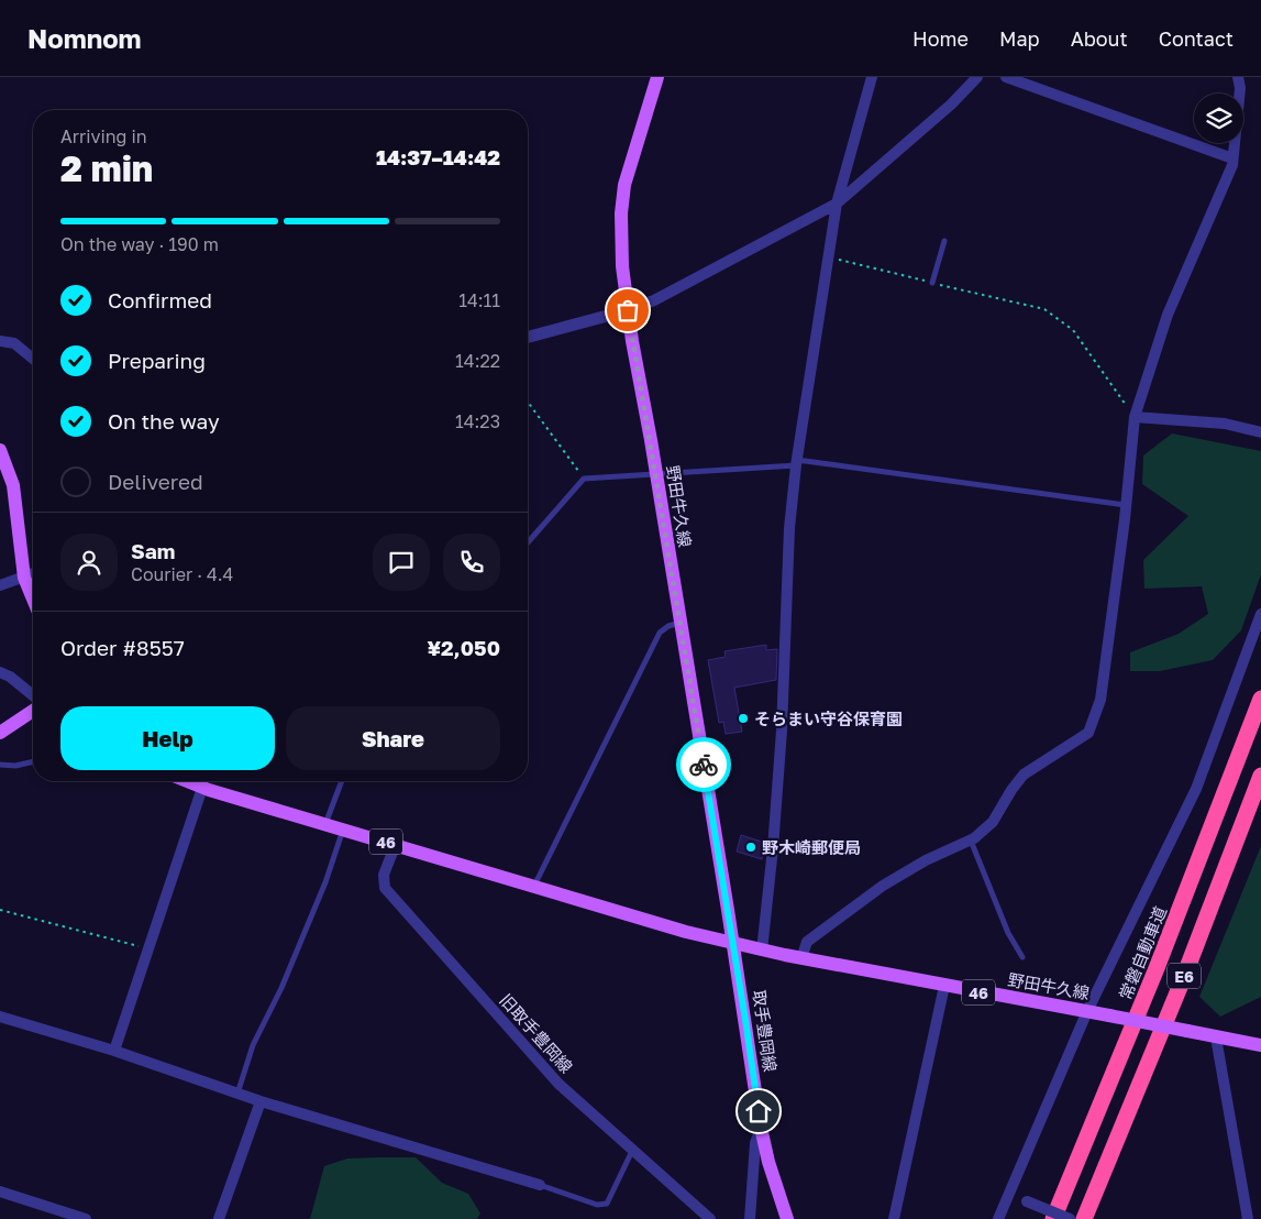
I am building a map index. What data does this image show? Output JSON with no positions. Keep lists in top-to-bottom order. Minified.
{"streets":{"highway":["常磐自動車道","E6"],"main road":["野田牛久線","46","取手豊岡線"],"street":["旧取手豊岡線"]},"crossings":[["野田牛久線","取手豊岡線"],["野田牛久線","旧取手豊岡線"]],"places":["そらまい守谷保育園","野木崎郵便局"],"page":{"header":"Nomnom","nav":["Home","Map","About","Contact"],"heading":["2 min","Arriving in","14:37–14:42"],"panel":["Sam","Courier · 4.4","Order #8557","¥2,050"],"bar":"On the way · 190 m","list":[["Confirmed","14:11"],["Preparing","14:22"],["On the way","14:23"],"Delivered"],"buttons":["Help","Share"]}}
